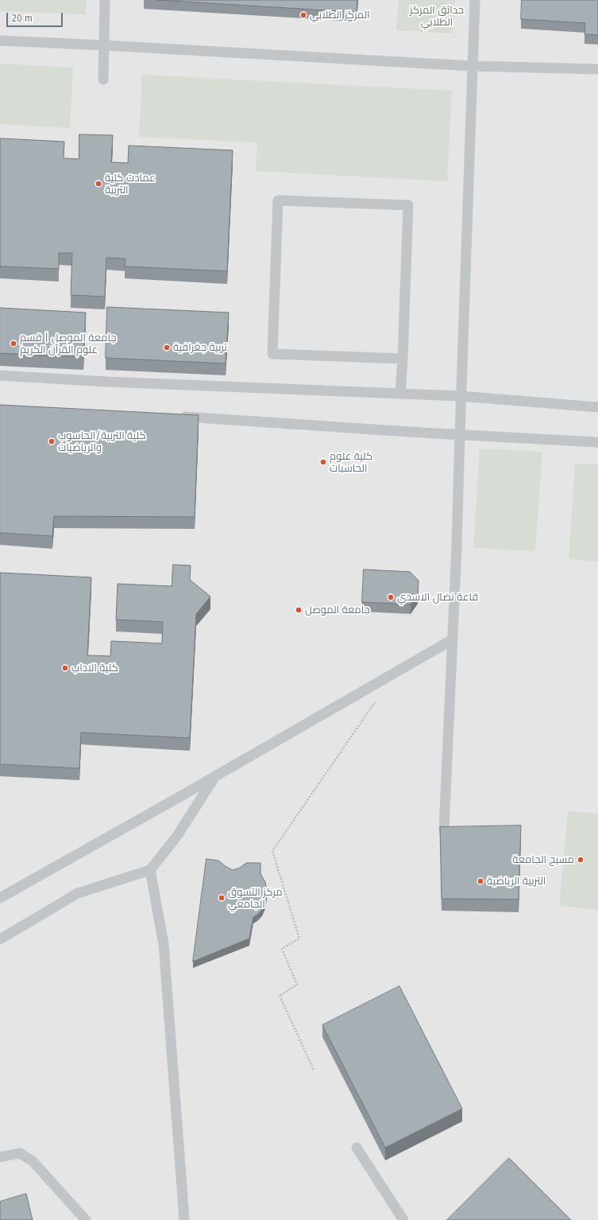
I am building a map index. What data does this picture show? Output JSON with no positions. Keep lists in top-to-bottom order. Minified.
{"parks":["حدائق المركز الطلابي"],"places":["المركز الطلابي","عمادت كلية التربية","جامعة الموصل | قسم علوم القرآن الكريم","تربية جغرافية","كلية التربية/الحاسوب والرياضيات","كلية علوم الحاسبات","قاعة نضال الاسدي","جامعة الموصل","كلية الاداب","مسبح الجامعة","التربية الرياضية","مركز التسوق الجامعي"],"scale_bar":"20 m"}
